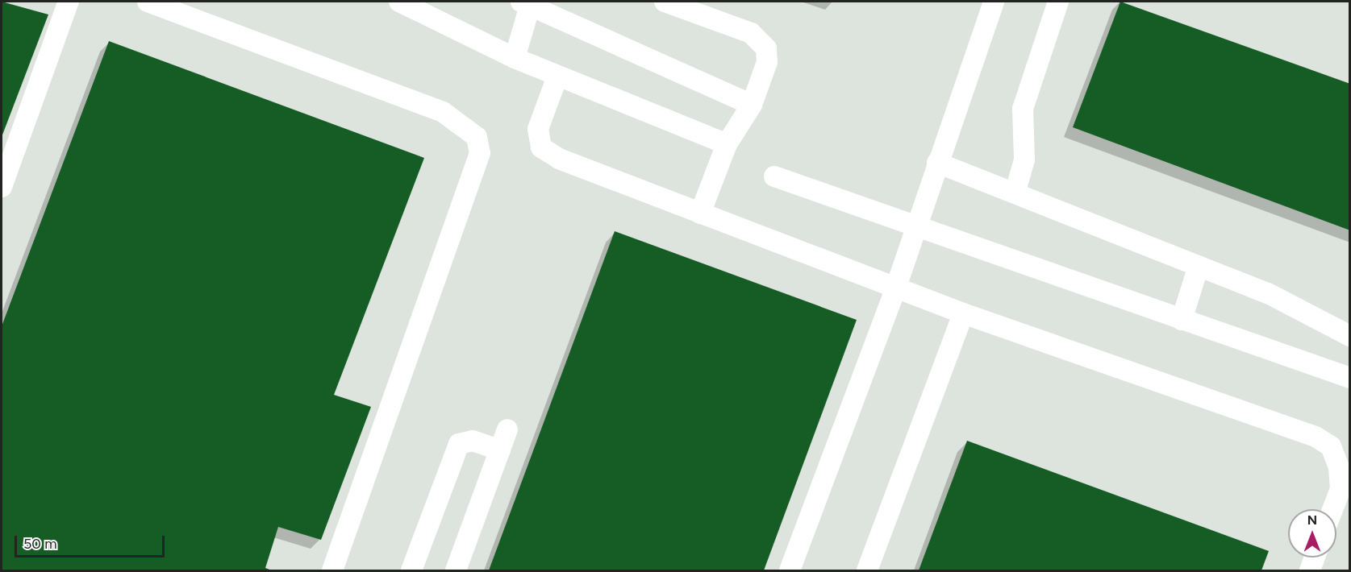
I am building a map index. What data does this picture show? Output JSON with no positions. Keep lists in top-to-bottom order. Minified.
{"scale_bar":"50 m","north":"top"}
